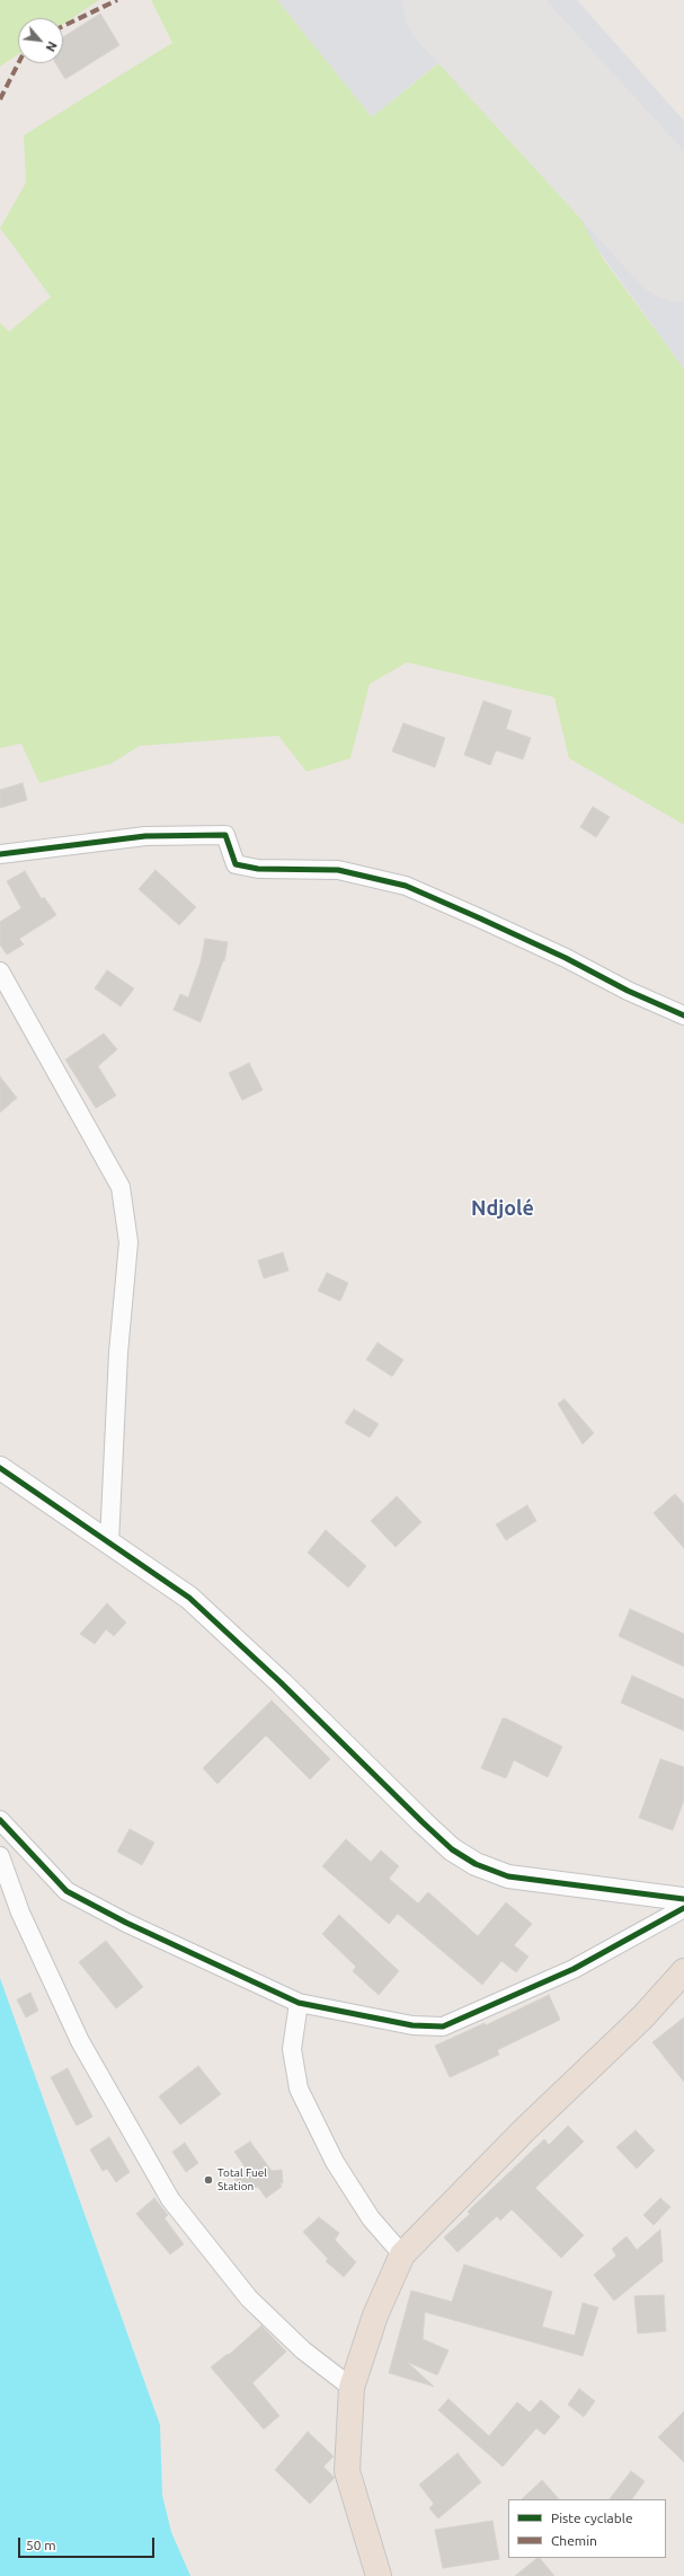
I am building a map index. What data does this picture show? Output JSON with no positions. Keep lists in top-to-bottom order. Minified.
{"districts":["Ndjolé"],"places":["Total Fuel Station"],"legend":["Piste cyclable","Chemin"],"scale_bar":"50 m","north":"bottom right"}
